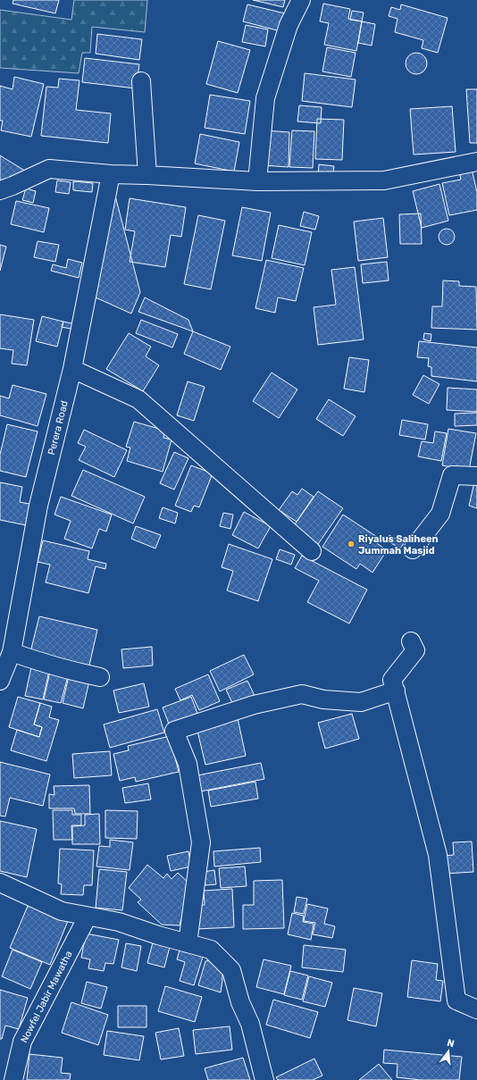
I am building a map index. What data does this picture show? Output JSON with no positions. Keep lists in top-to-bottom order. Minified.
{"streets":{"street":["Perera Road","Nowfel Jabir Mawatha"]},"places":["Riyalus Saliheen Jummah Masjid"],"north":"top"}
